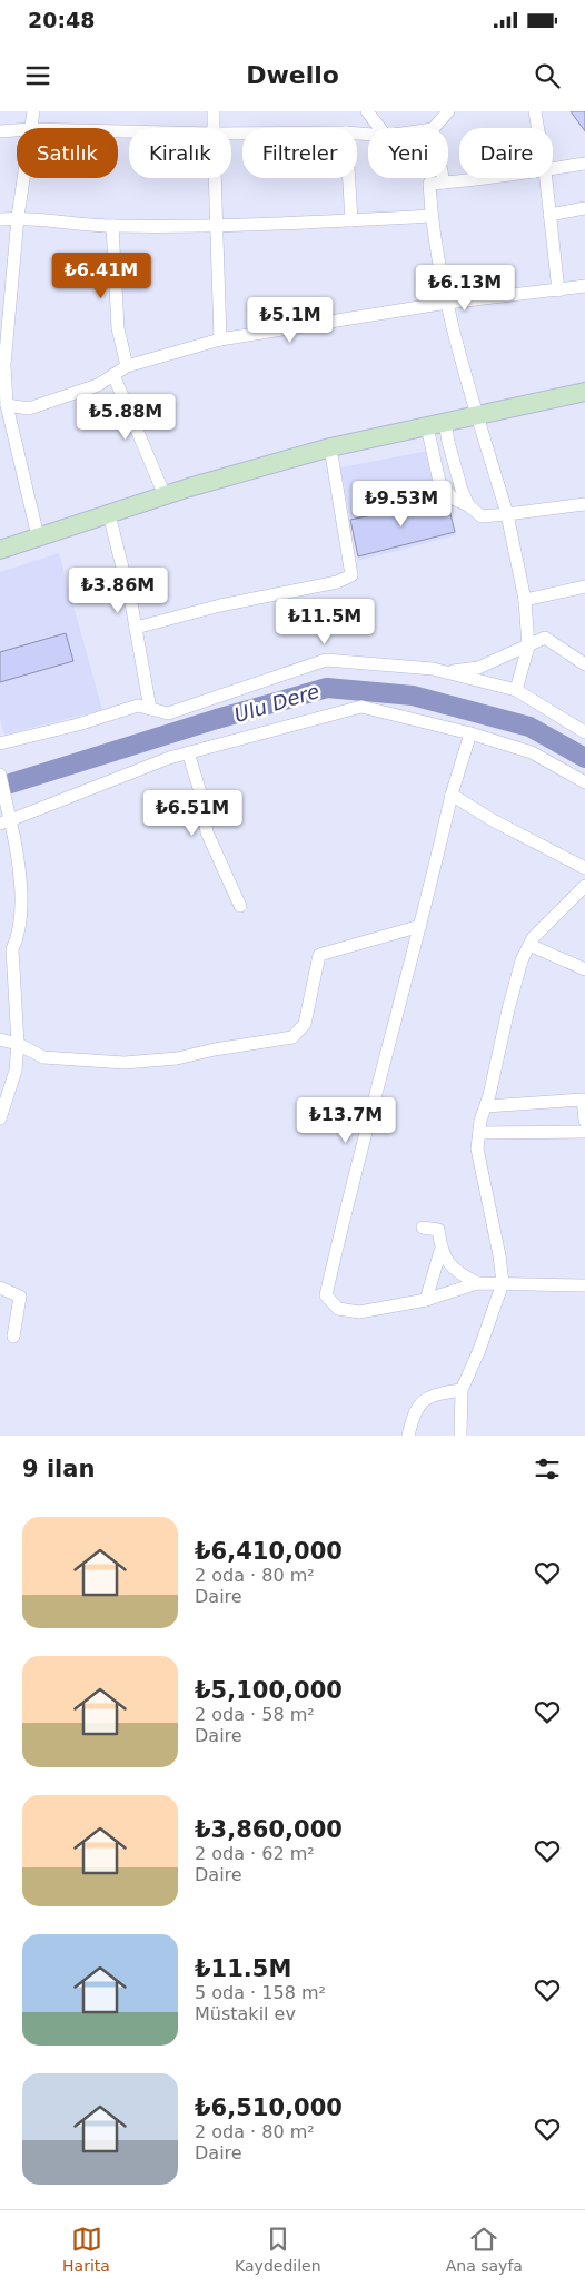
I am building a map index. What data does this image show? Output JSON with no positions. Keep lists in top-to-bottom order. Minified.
{"water":["Ulu Dere"],"page":{"status":"20:48","header":"Dwello","chip":["Satılık","Kiralık","Filtreler","Yeni","Daire"],"price":["₺6.41M","₺6.13M","₺5.1M","₺5.88M","₺9.53M","₺3.86M","₺11.5M","₺6.51M","₺13.7M"],"heading":"9 ilan","list":[{"name":"₺6,410,000","note":"2 oda · 80 m² · Daire"},{"name":"₺5,100,000","note":"2 oda · 58 m² · Daire"},{"name":"₺3,860,000","note":"2 oda · 62 m² · Daire"},{"name":"₺11.5M","note":"5 oda · 158 m² · Müstakil ev"},{"name":"₺6,510,000","note":"2 oda · 80 m² · Daire"}],"tabs":["Harita","Kaydedilen","Ana sayfa"]}}
